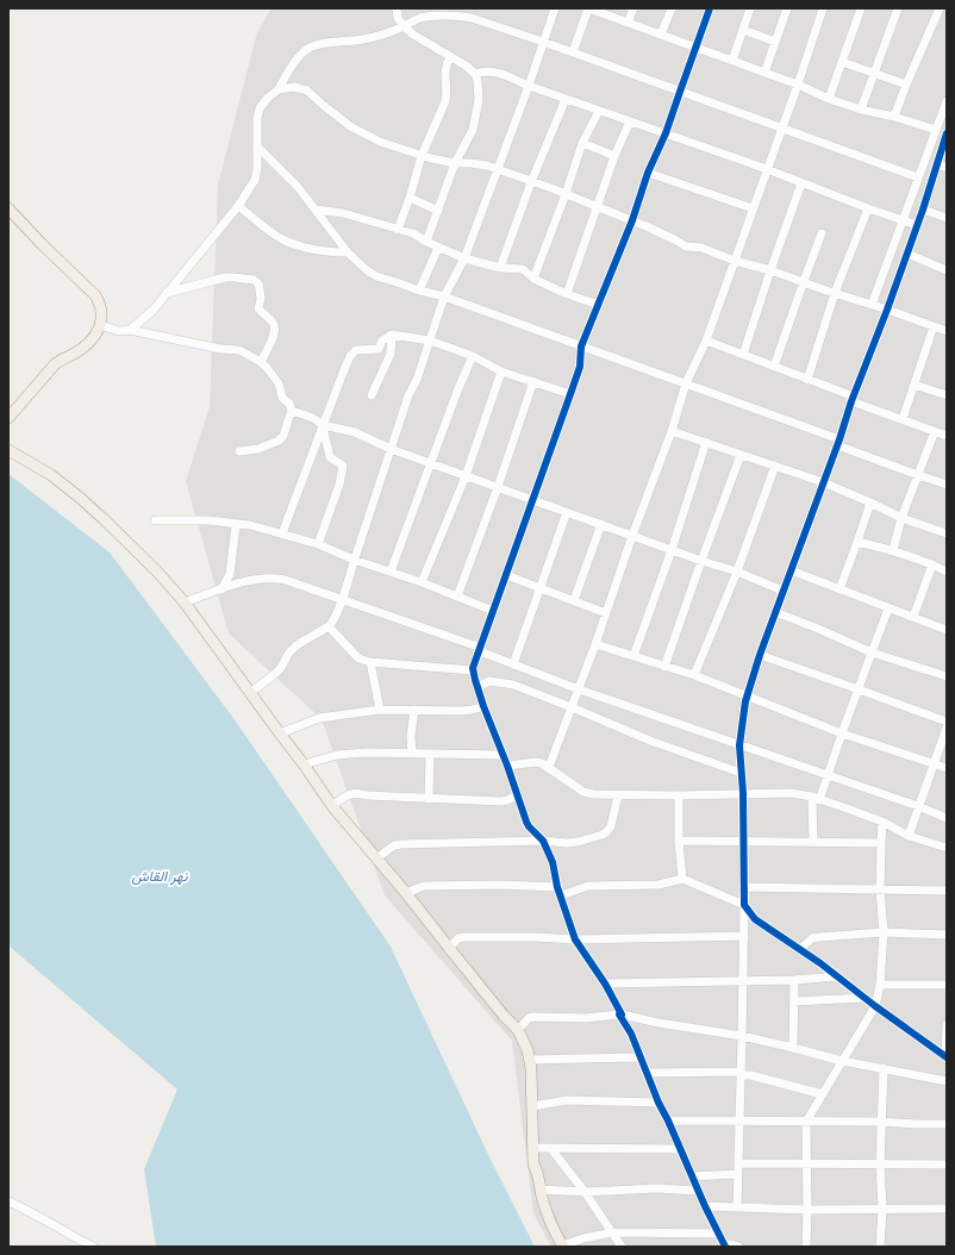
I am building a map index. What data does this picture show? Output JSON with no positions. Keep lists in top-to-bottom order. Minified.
{"water":["نهر القاش"]}
